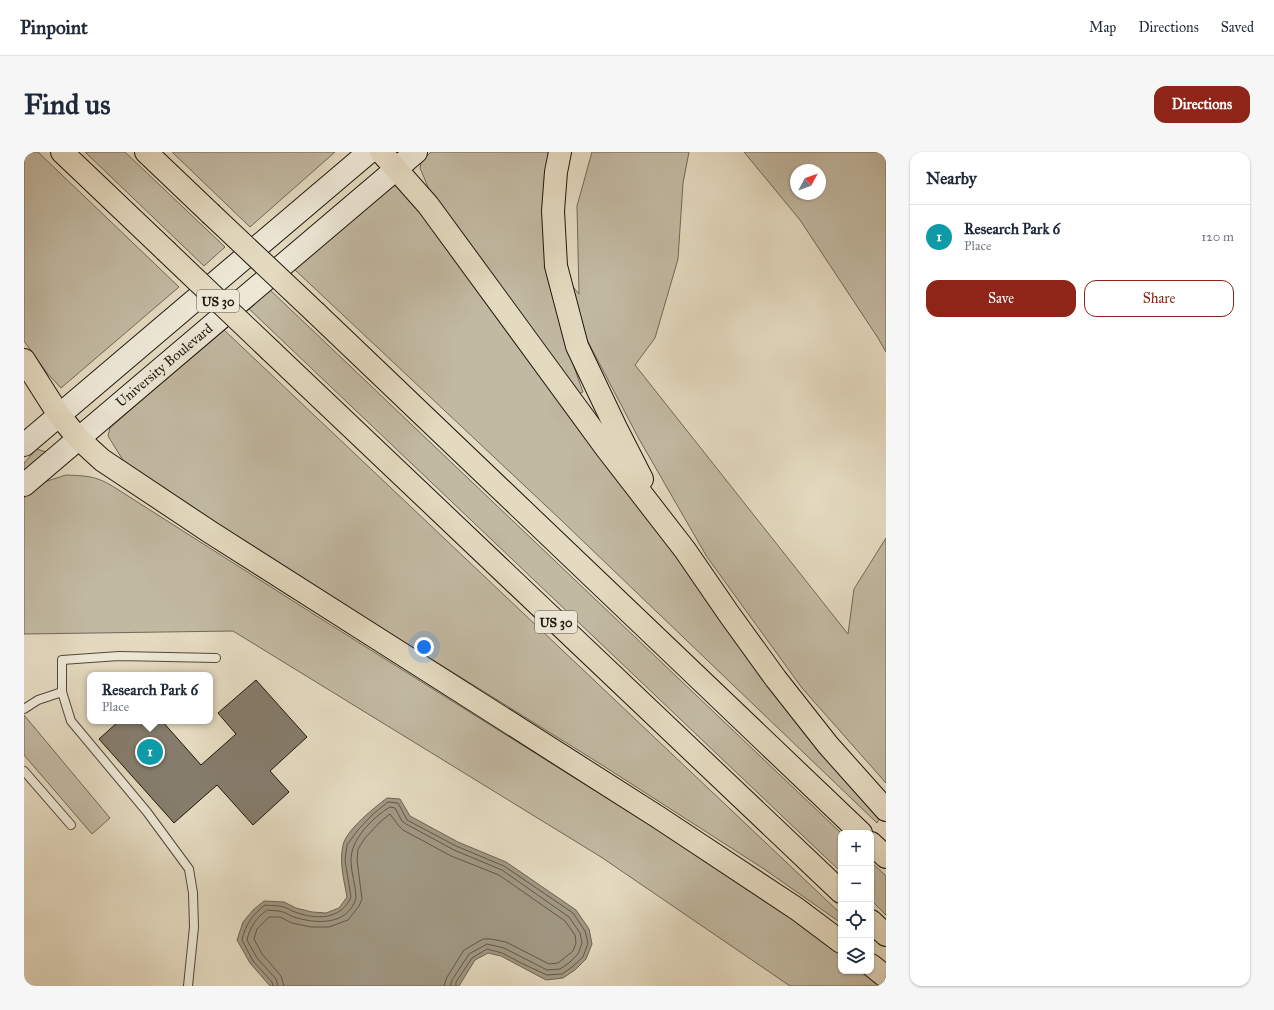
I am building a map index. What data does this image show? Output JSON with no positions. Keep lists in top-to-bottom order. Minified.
{"streets":{"highway":["US 30"],"main road":["University Boulevard"]},"north":"top right","page":{"header":"Pinpoint","nav":["Map","Directions","Saved"],"buttons":["Directions",["Save","Share"]],"title":"Find us","heading":"Nearby","list":[{"mark":"1","name":"Research Park 6","note":"Place","value":"120 m"}],"popup":["Research Park 6","Place"],"pins":"1","map_buttons":["+","−"]}}
